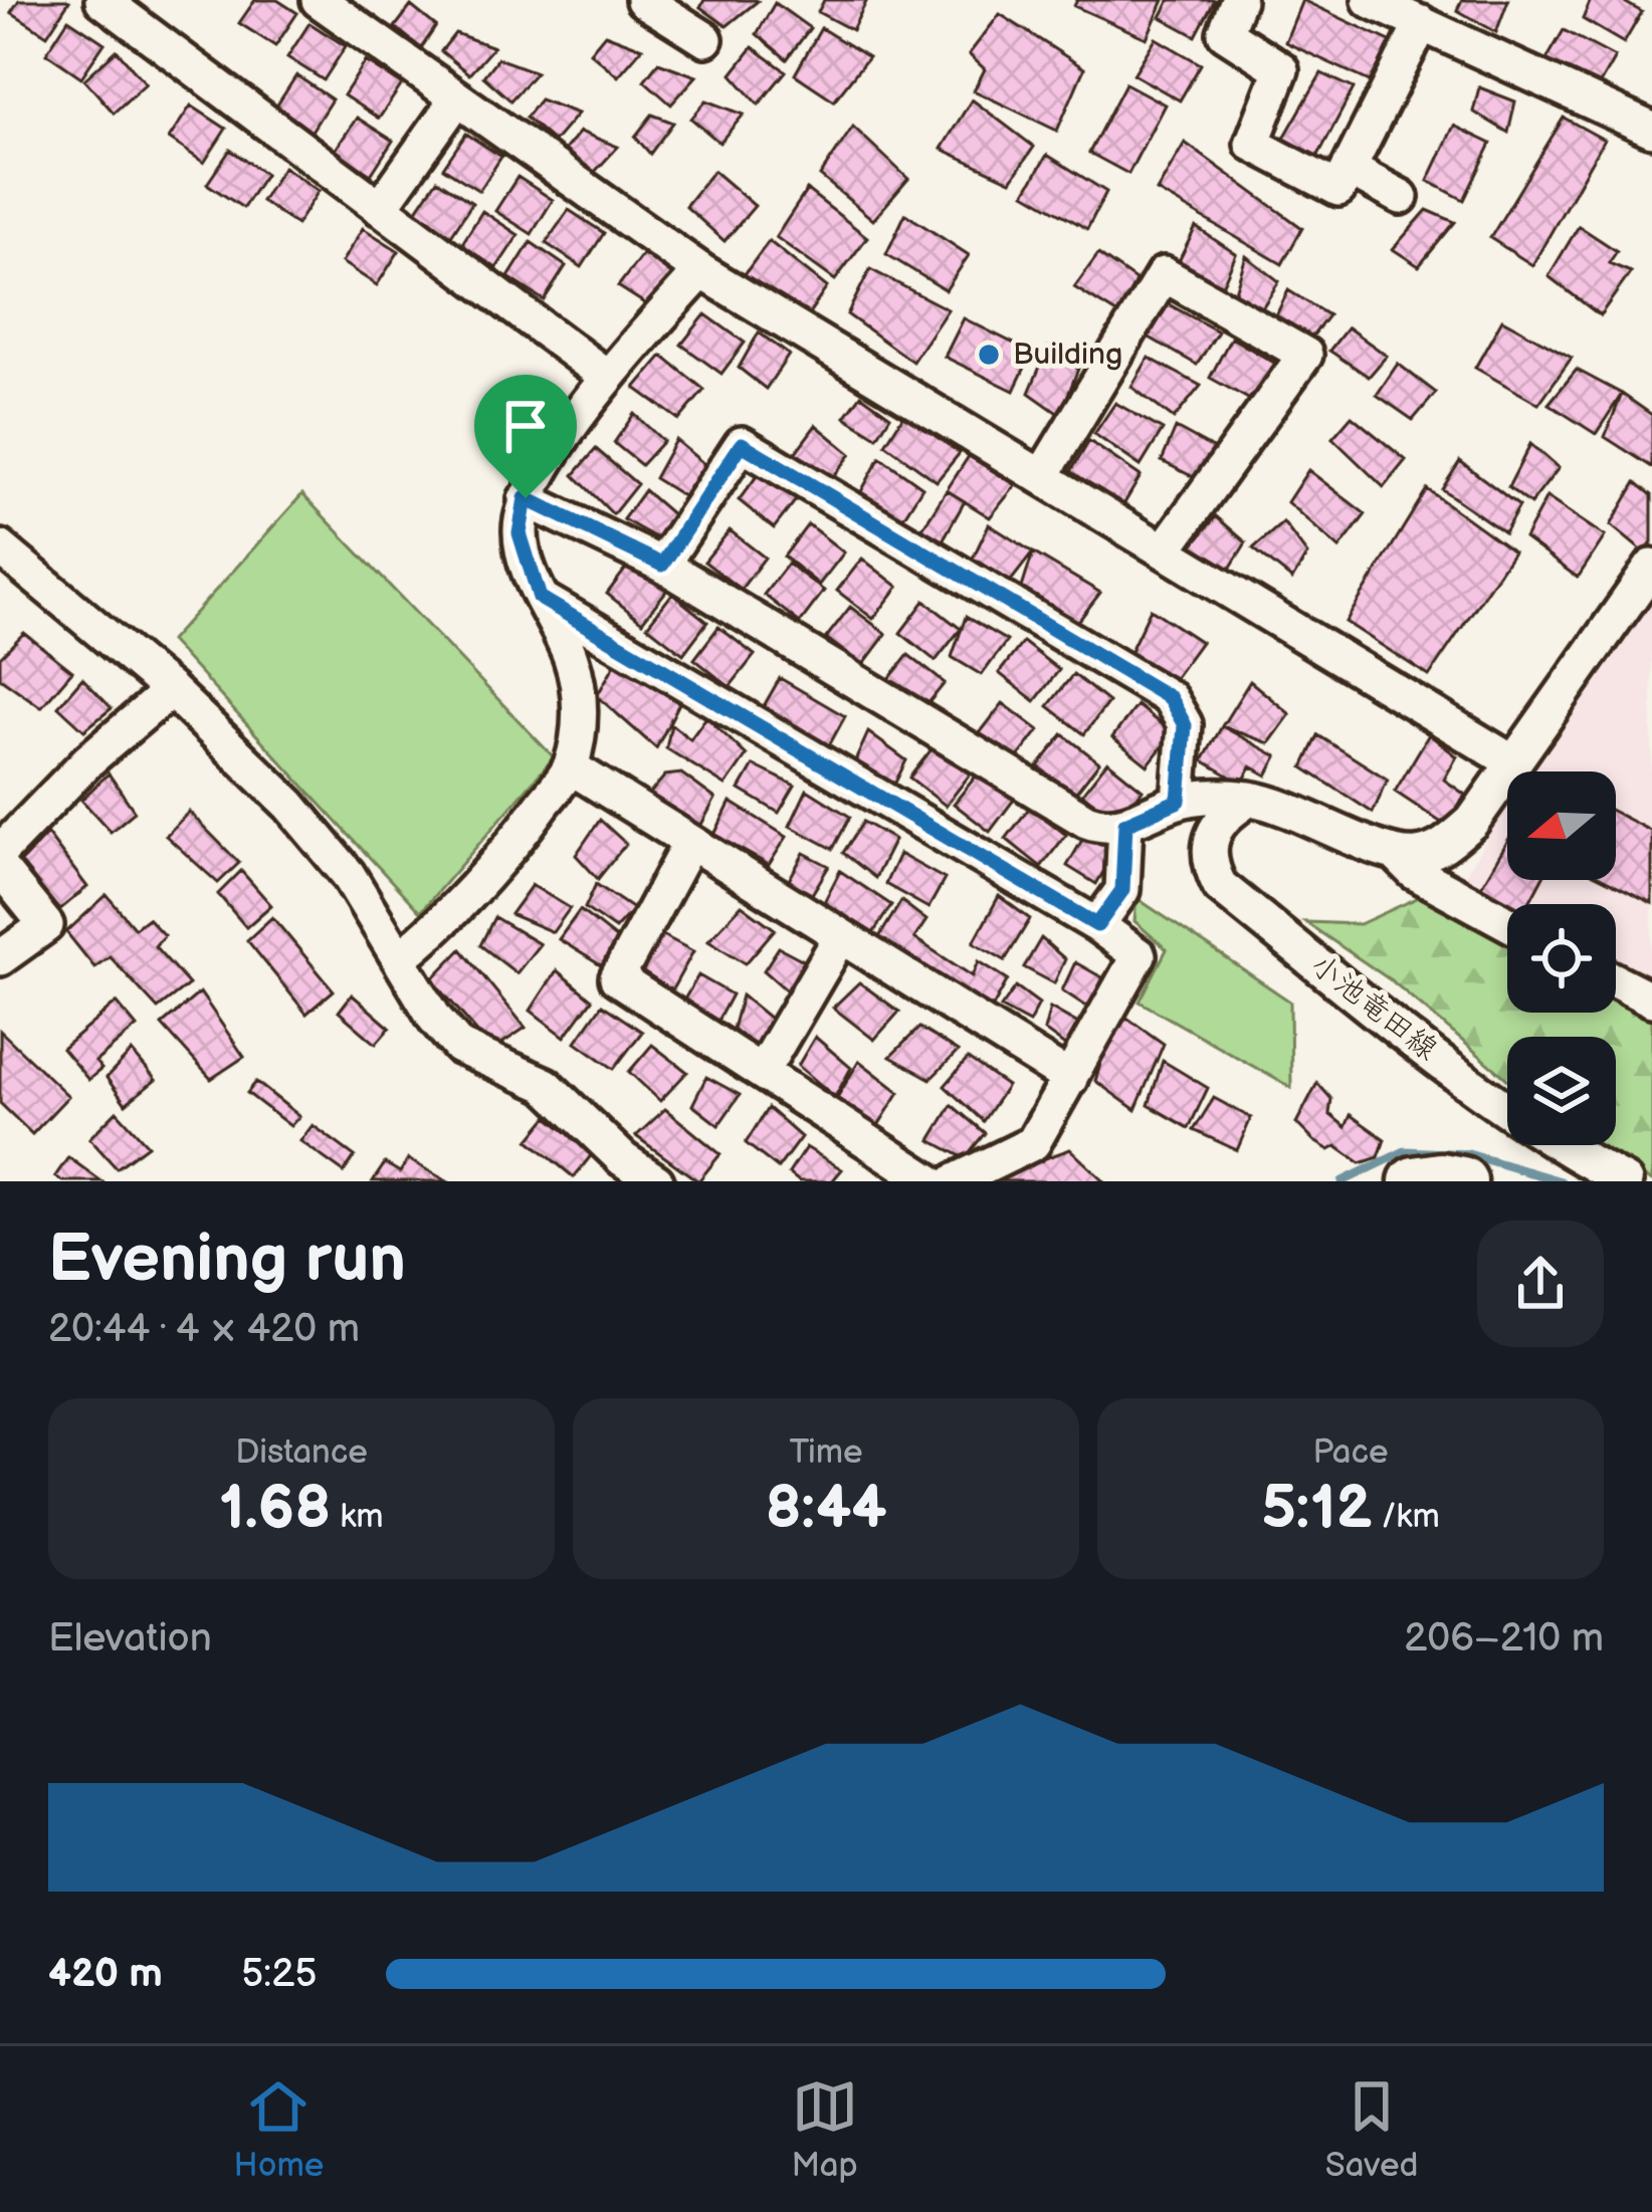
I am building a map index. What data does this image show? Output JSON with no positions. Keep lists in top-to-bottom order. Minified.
{"streets":{"street":["小池竜田線"]},"places":["Building"],"north":"left","page":{"heading":["Evening run","20:44 · 4 × 420 m"],"stats":[["Distance","1.68 km"],["Time","8:44"],["Pace","5:12 /km"]],"chart":["Elevation","206–210 m"],"list":[{"name":"420 m","note":"5:25"}],"tabs":["Home","Map","Saved"]}}
